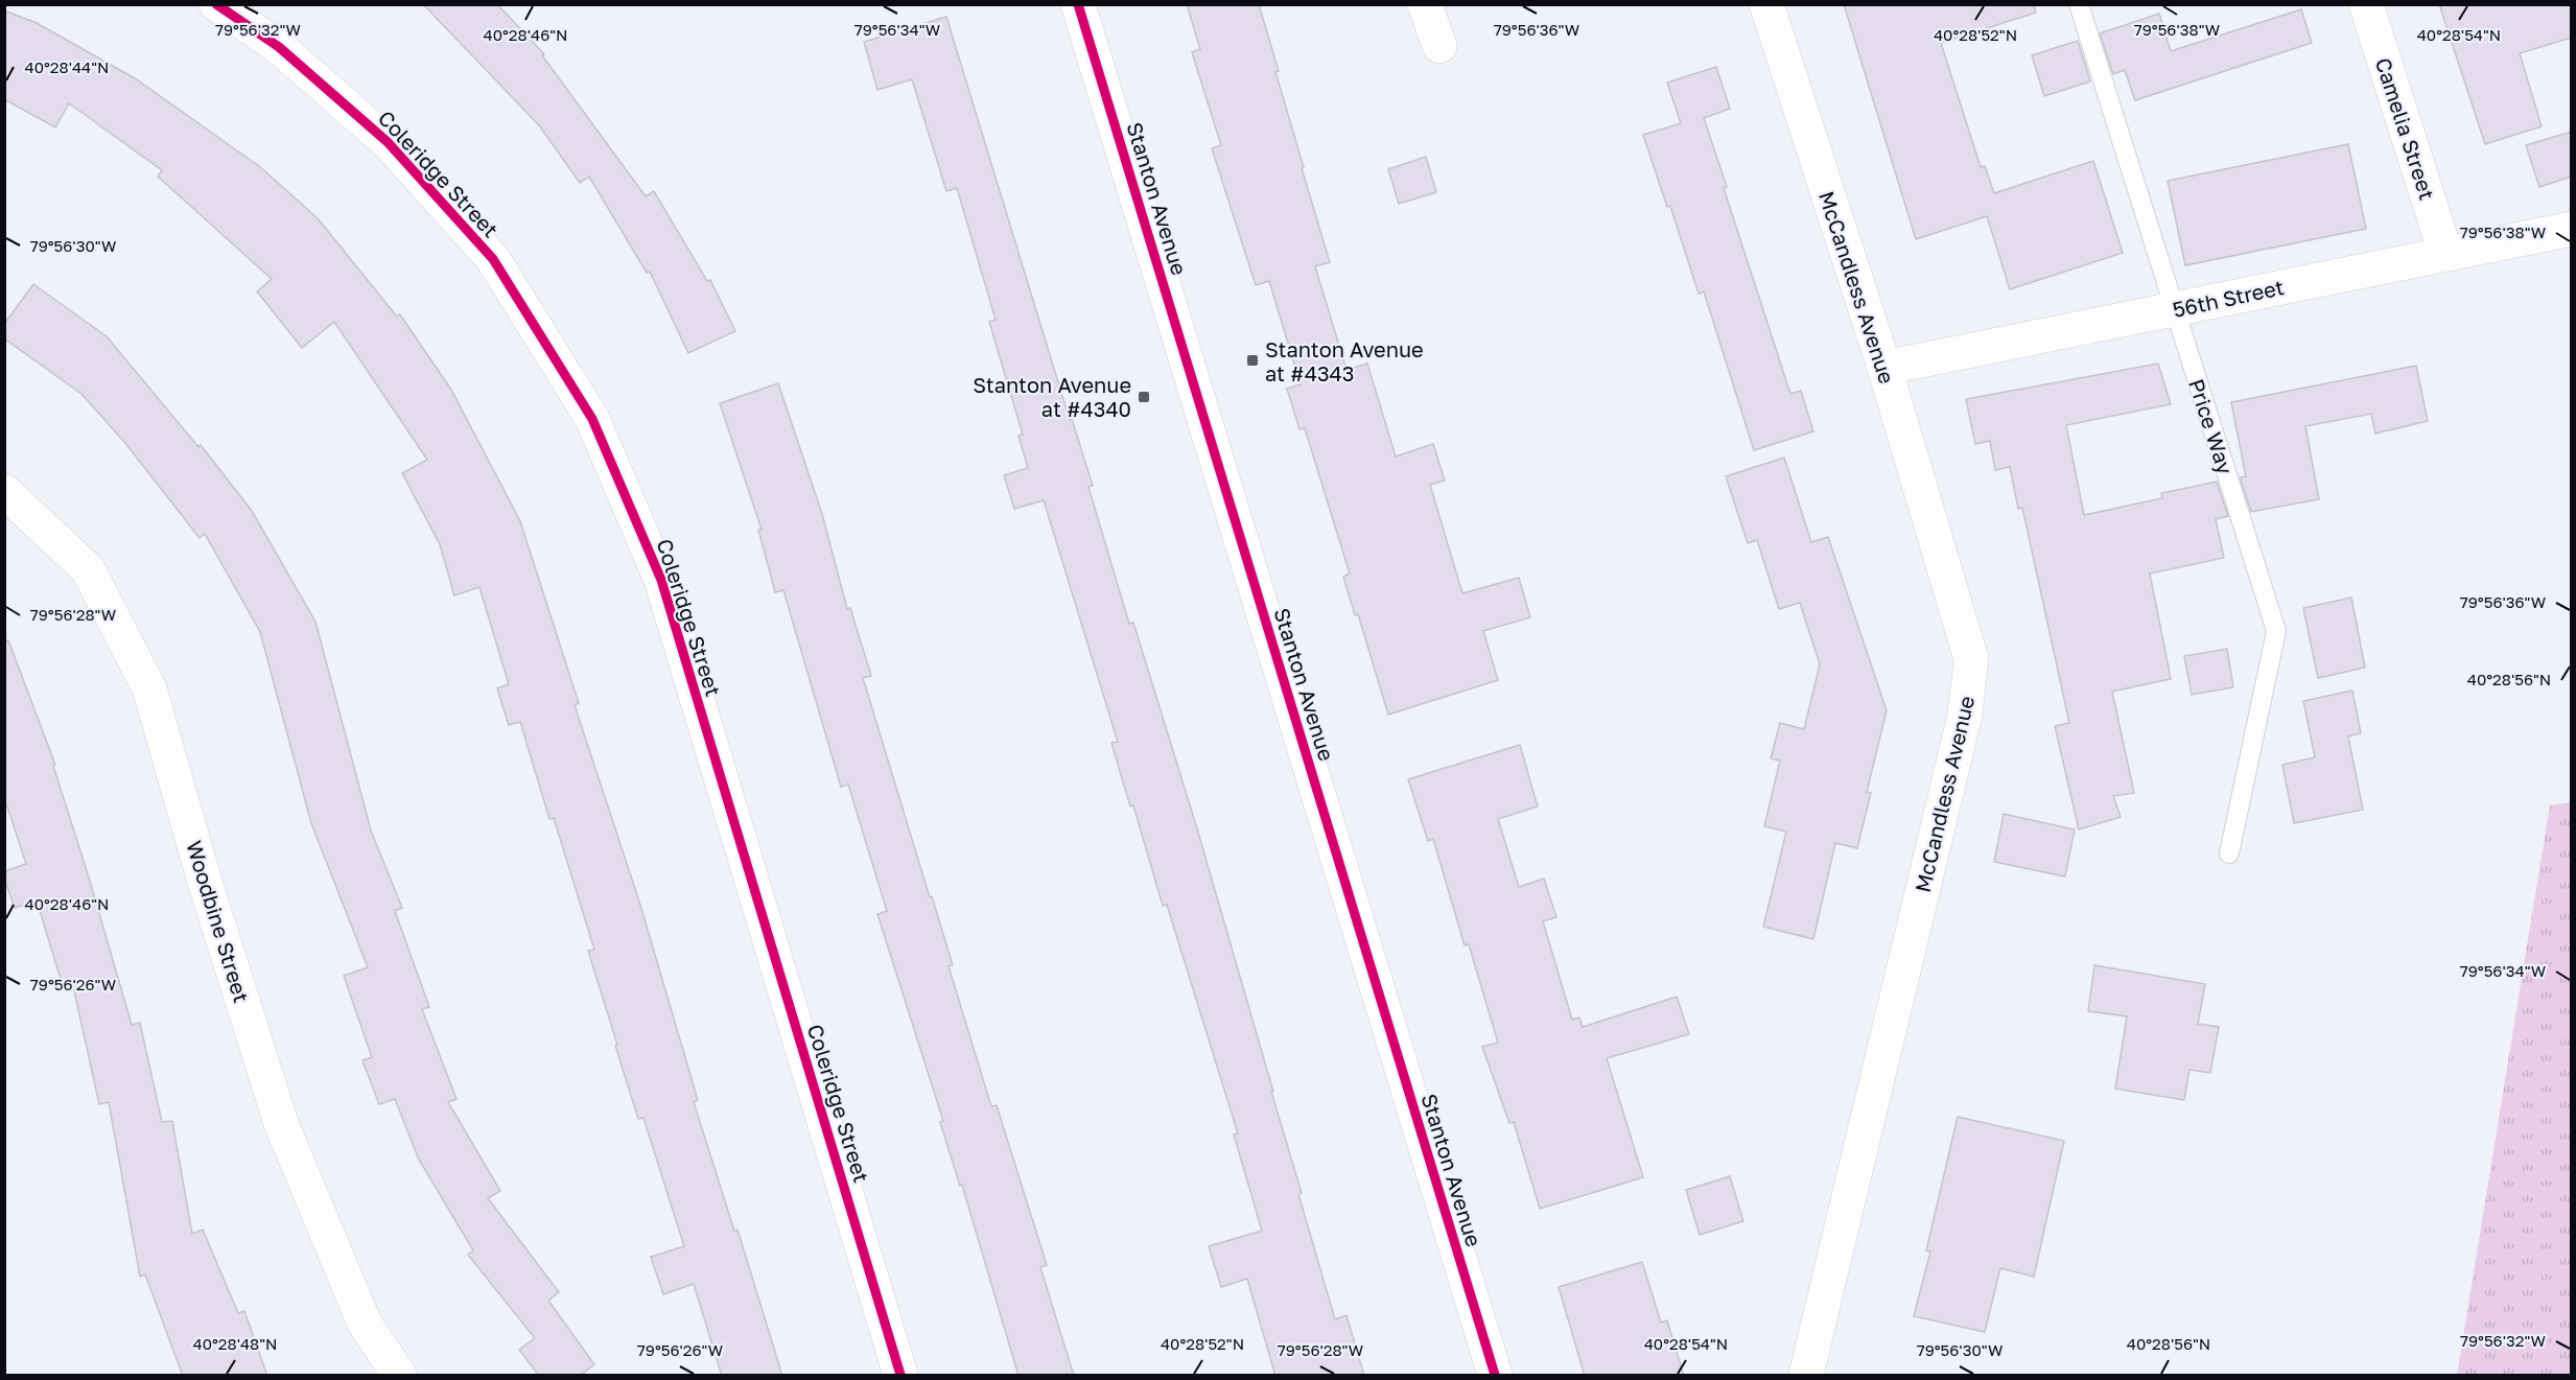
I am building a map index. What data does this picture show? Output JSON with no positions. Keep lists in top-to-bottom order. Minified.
{"streets":{"street":["Camelia Street","Coleridge Street","Stanton Avenue","McCandless Avenue","56th Street","Woodbine Street"],"lane":["Price Way"]},"crossings":[["Camelia Street","56th Street"],["McCandless Avenue","56th Street"],["56th Street","Price Way"]],"places":{"transit":["Stanton Avenue at #4343","Stanton Avenue at #4340"]},"coordinates":["79°56'32\"W","79°56'34\"W","79°56'36\"W","79°56'38\"W","40°28'46\"N","40°28'52\"N","40°28'54\"N","40°28'44\"N","79°56'30\"W","79°56'28\"W","40°28'56\"N","79°56'26\"W","40°28'48\"N"]}
